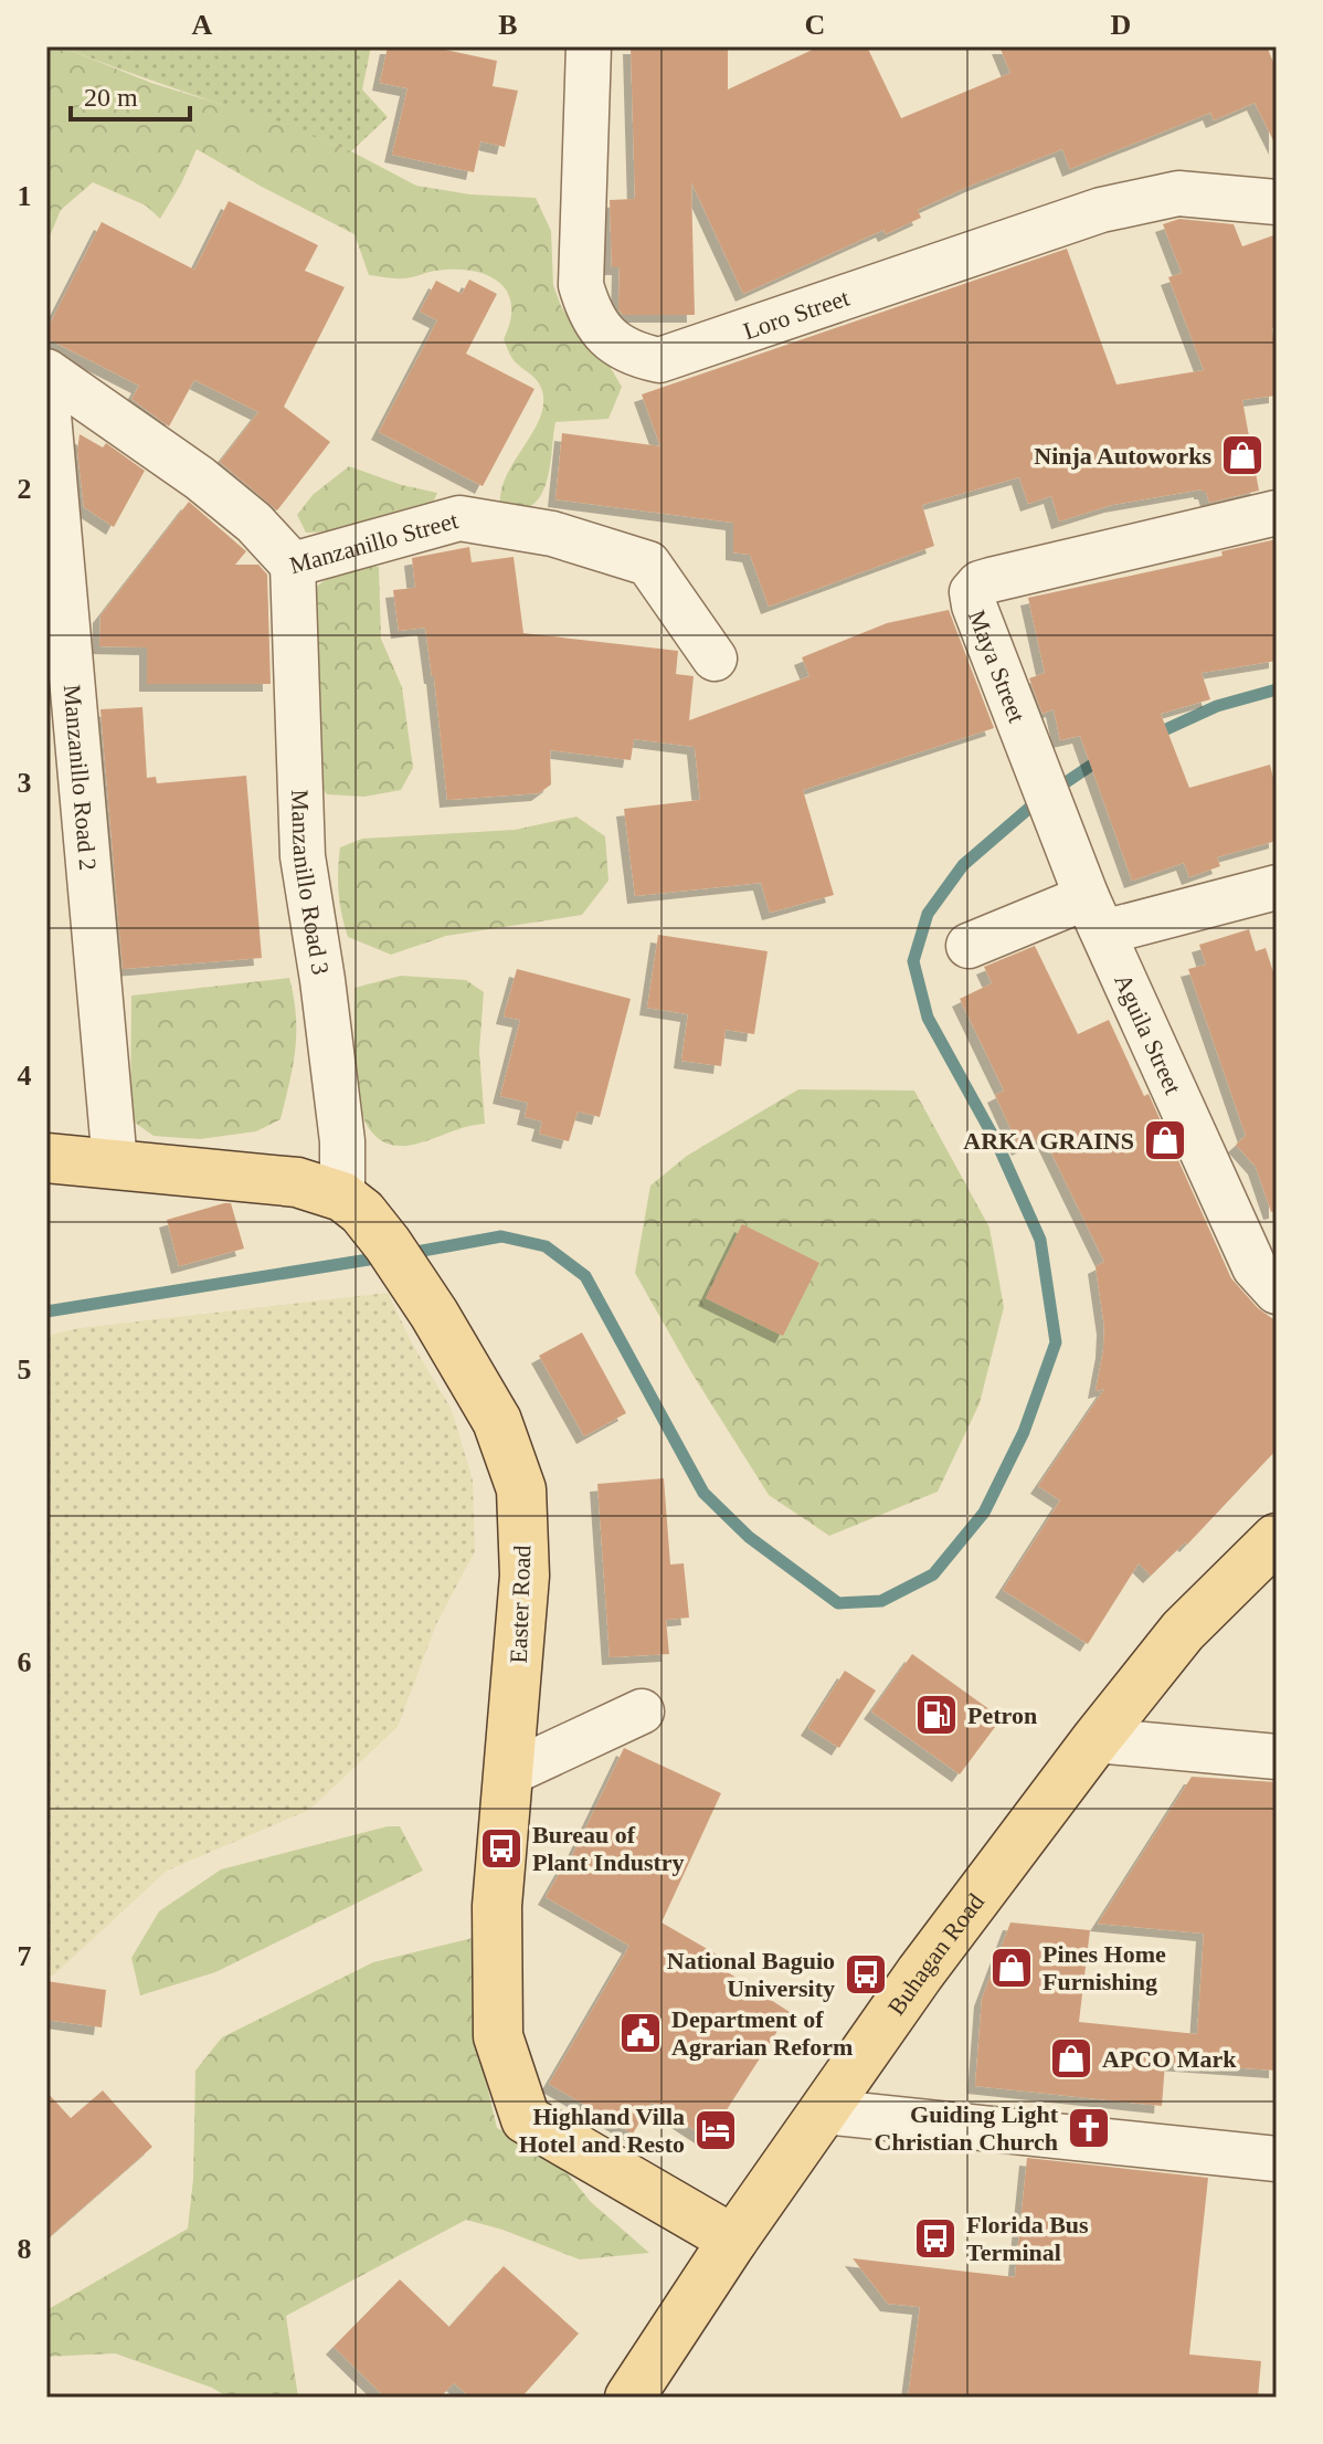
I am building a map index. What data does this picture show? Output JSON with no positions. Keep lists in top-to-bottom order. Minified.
{"streets":{"main road":["Easter Road","Buhagan Road"],"street":["Loro Street","Manzanillo Street","Maya Street","Manzanillo Road 2","Manzanillo Road 3","Aguila Street"]},"crossings":[["Manzanillo Street","Manzanillo Road 3"],["Maya Street","Aguila Street"],["Manzanillo Road 2","Easter Road"],["Manzanillo Road 3","Easter Road"],["Easter Road","Buhagan Road"]],"places":{"shop":["Ninja Autoworks","ARKA GRAINS","Pines Home Furnishing","APCO Mark"],"fuel station":["Petron"],"bus stop":["Bureau of Plant Industry","National Baguio University","Florida Bus Terminal"],"public building":["Department of Agrarian Reform"],"church":["Guiding Light Christian Church"],"hotel":["Highland Villa Hotel and Resto"]},"scale_bar":"20 m","grid":{"columns":["A","B","C","D"],"rows":["1","2","3","4","5","6","7","8"]}}
